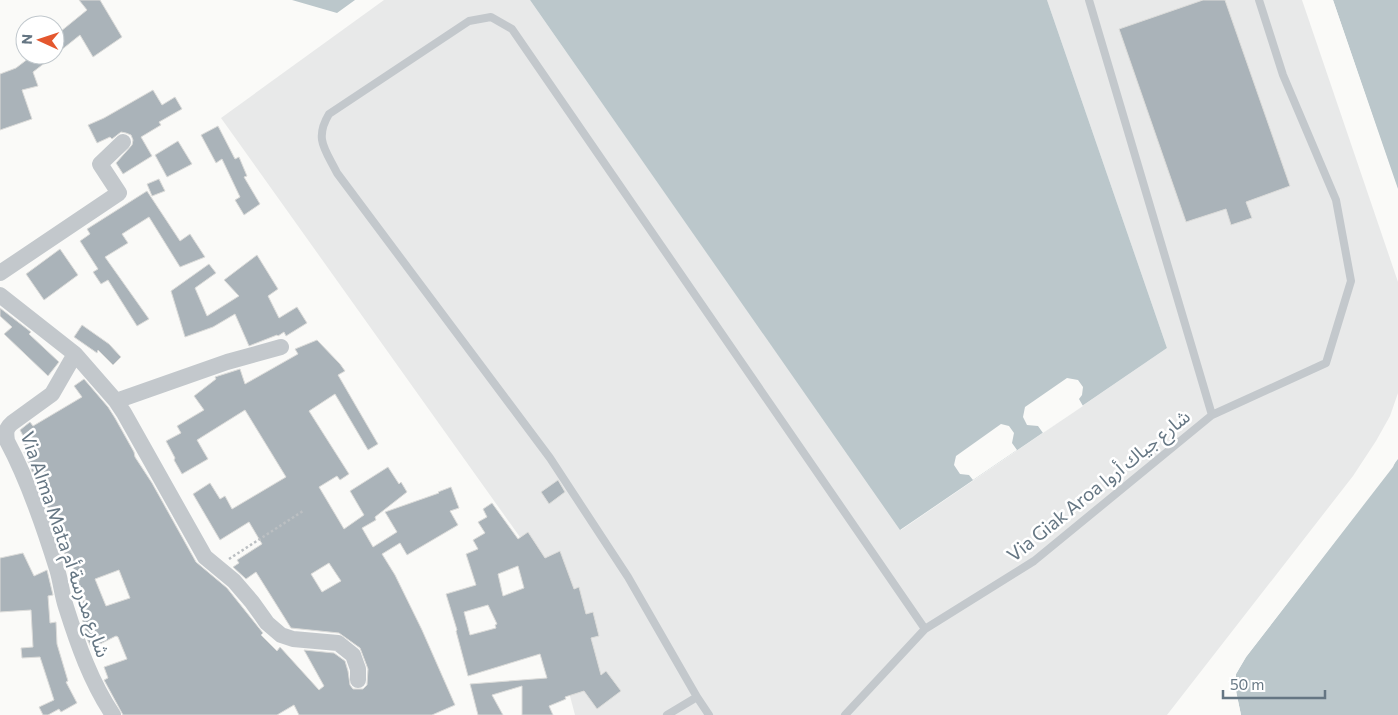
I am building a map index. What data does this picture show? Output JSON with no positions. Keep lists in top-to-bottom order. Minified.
{"streets":{"street":["Via Alma Mata شارع مدرسة أم"],"lane":["Via Giak Aroa شارع جياك أروا"]},"scale_bar":"50 m","north":"left"}
